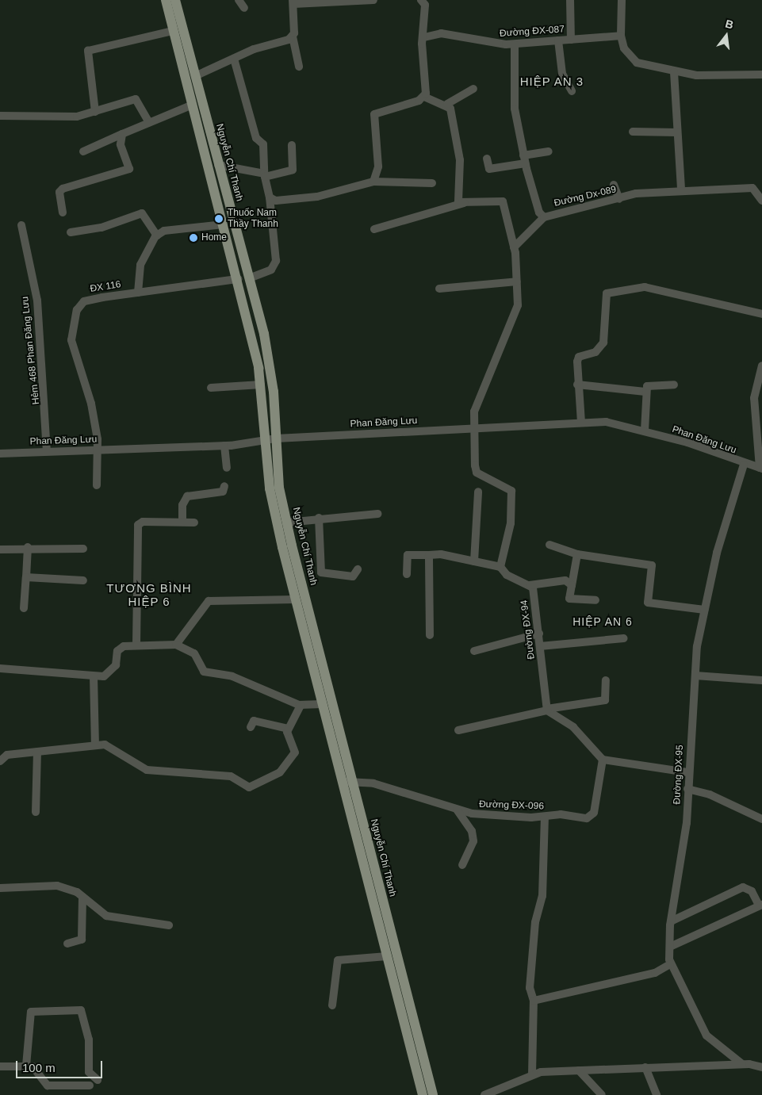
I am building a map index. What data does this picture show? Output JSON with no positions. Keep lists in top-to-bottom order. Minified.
{"streets":{"main road":["Nguyễn Chí Thanh"],"street":["Đường ĐX-087","Đường Dx-089","ĐX 116","Hẻm 468 Phan Đăng Lưu","Phan Đăng Lưu","Đường ĐX-94","Đường ĐX-95","Đường ĐX-096"]},"crossings":[["Nguyễn Chí Thanh","ĐX 116"],["Nguyễn Chí Thanh","Phan Đăng Lưu"],["Nguyễn Chí Thanh","Đường ĐX-096"],["ĐX 116","Phan Đăng Lưu"],["Hẻm 468 Phan Đăng Lưu","Phan Đăng Lưu"],["Phan Đăng Lưu","Đường ĐX-95"]],"districts":["HIỆP AN 3","TƯƠNG BÌNH HIỆP 6","HIỆP AN 6"],"places":["Thuốc Nam Thầy Thanh","Home"],"scale_bar":"100 m","north":"top"}
